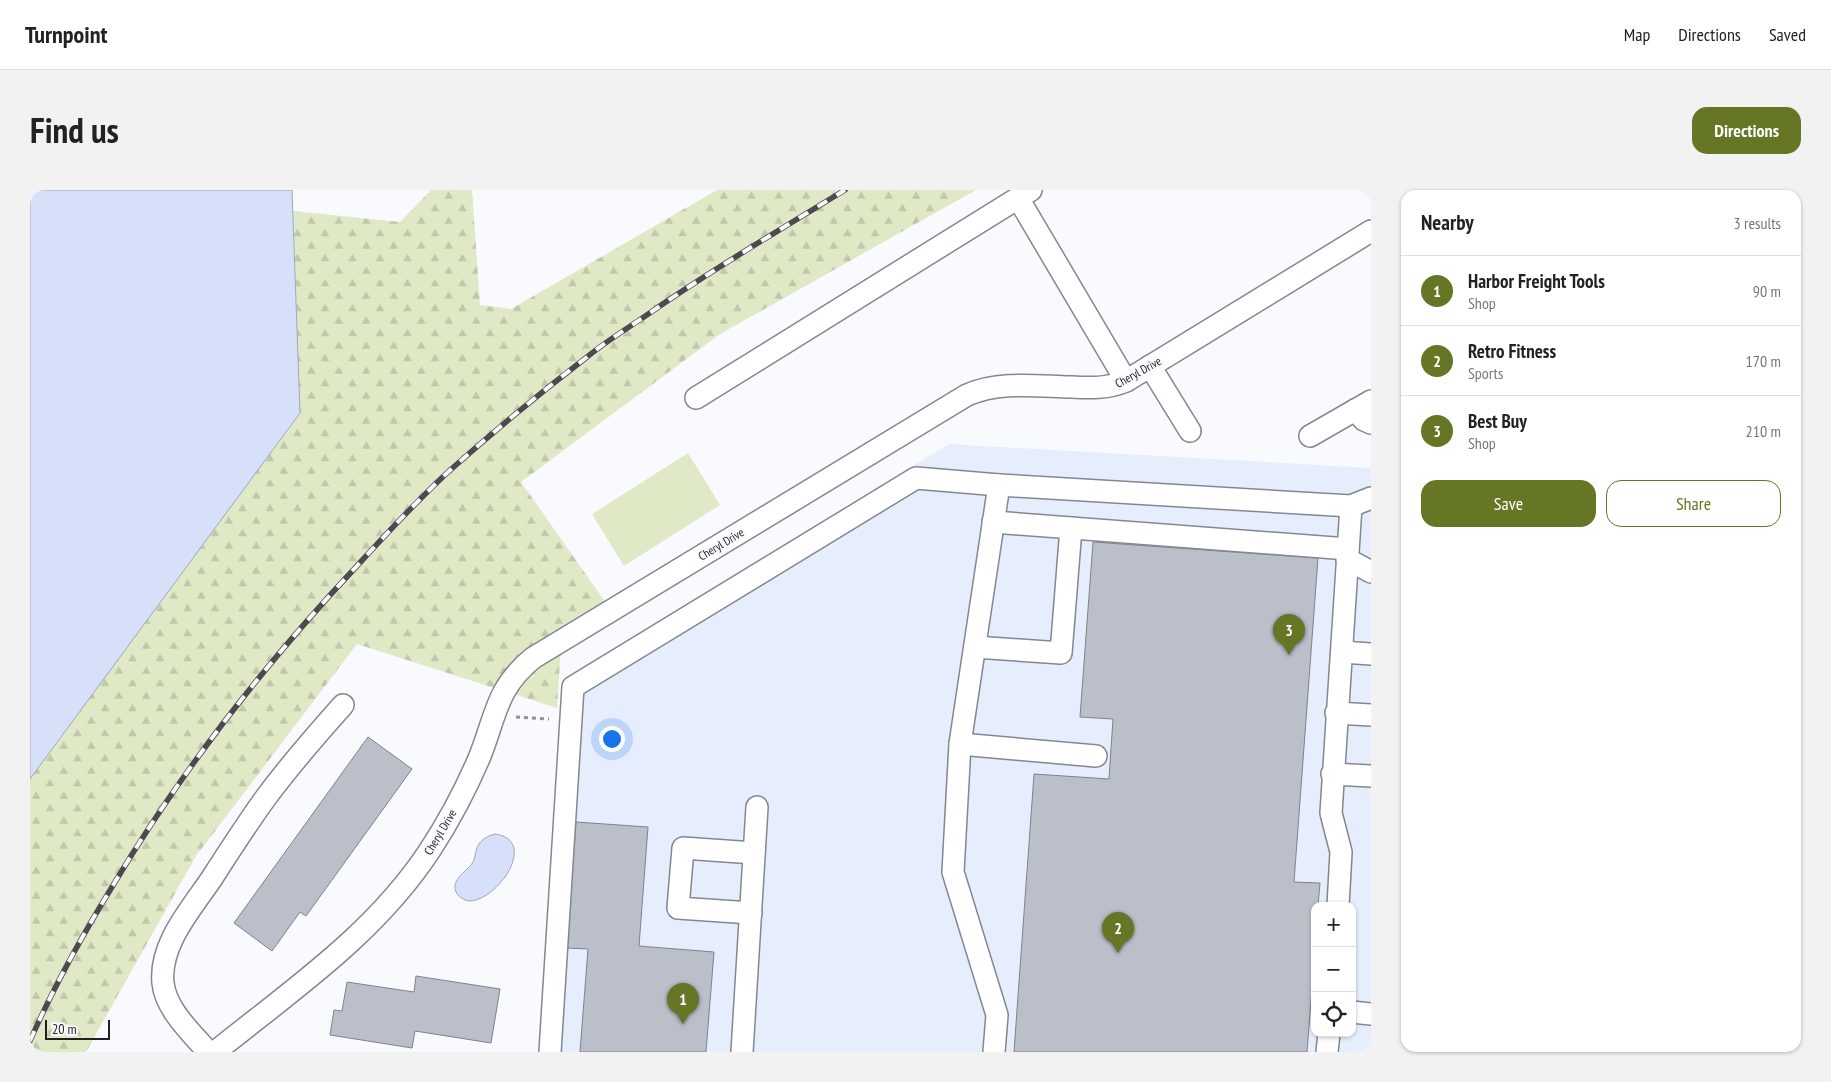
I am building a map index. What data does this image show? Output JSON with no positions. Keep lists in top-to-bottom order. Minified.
{"streets":{"street":["Cheryl Drive"]},"scale_bar":"20 m","page":{"header":"Turnpoint","nav":["Map","Directions","Saved"],"title":"Find us","buttons":["Directions",["Save","Share"]],"heading":["Nearby","3 results"],"list":[{"mark":"1","name":"Harbor Freight Tools","note":"Shop","value":"90 m"},{"mark":"2","name":"Retro Fitness","note":"Sports","value":"170 m"},{"mark":"3","name":"Best Buy","note":"Shop","value":"210 m"}],"pins":["3","2","1"],"map_buttons":["+","−"],"scale":"20 m"}}
